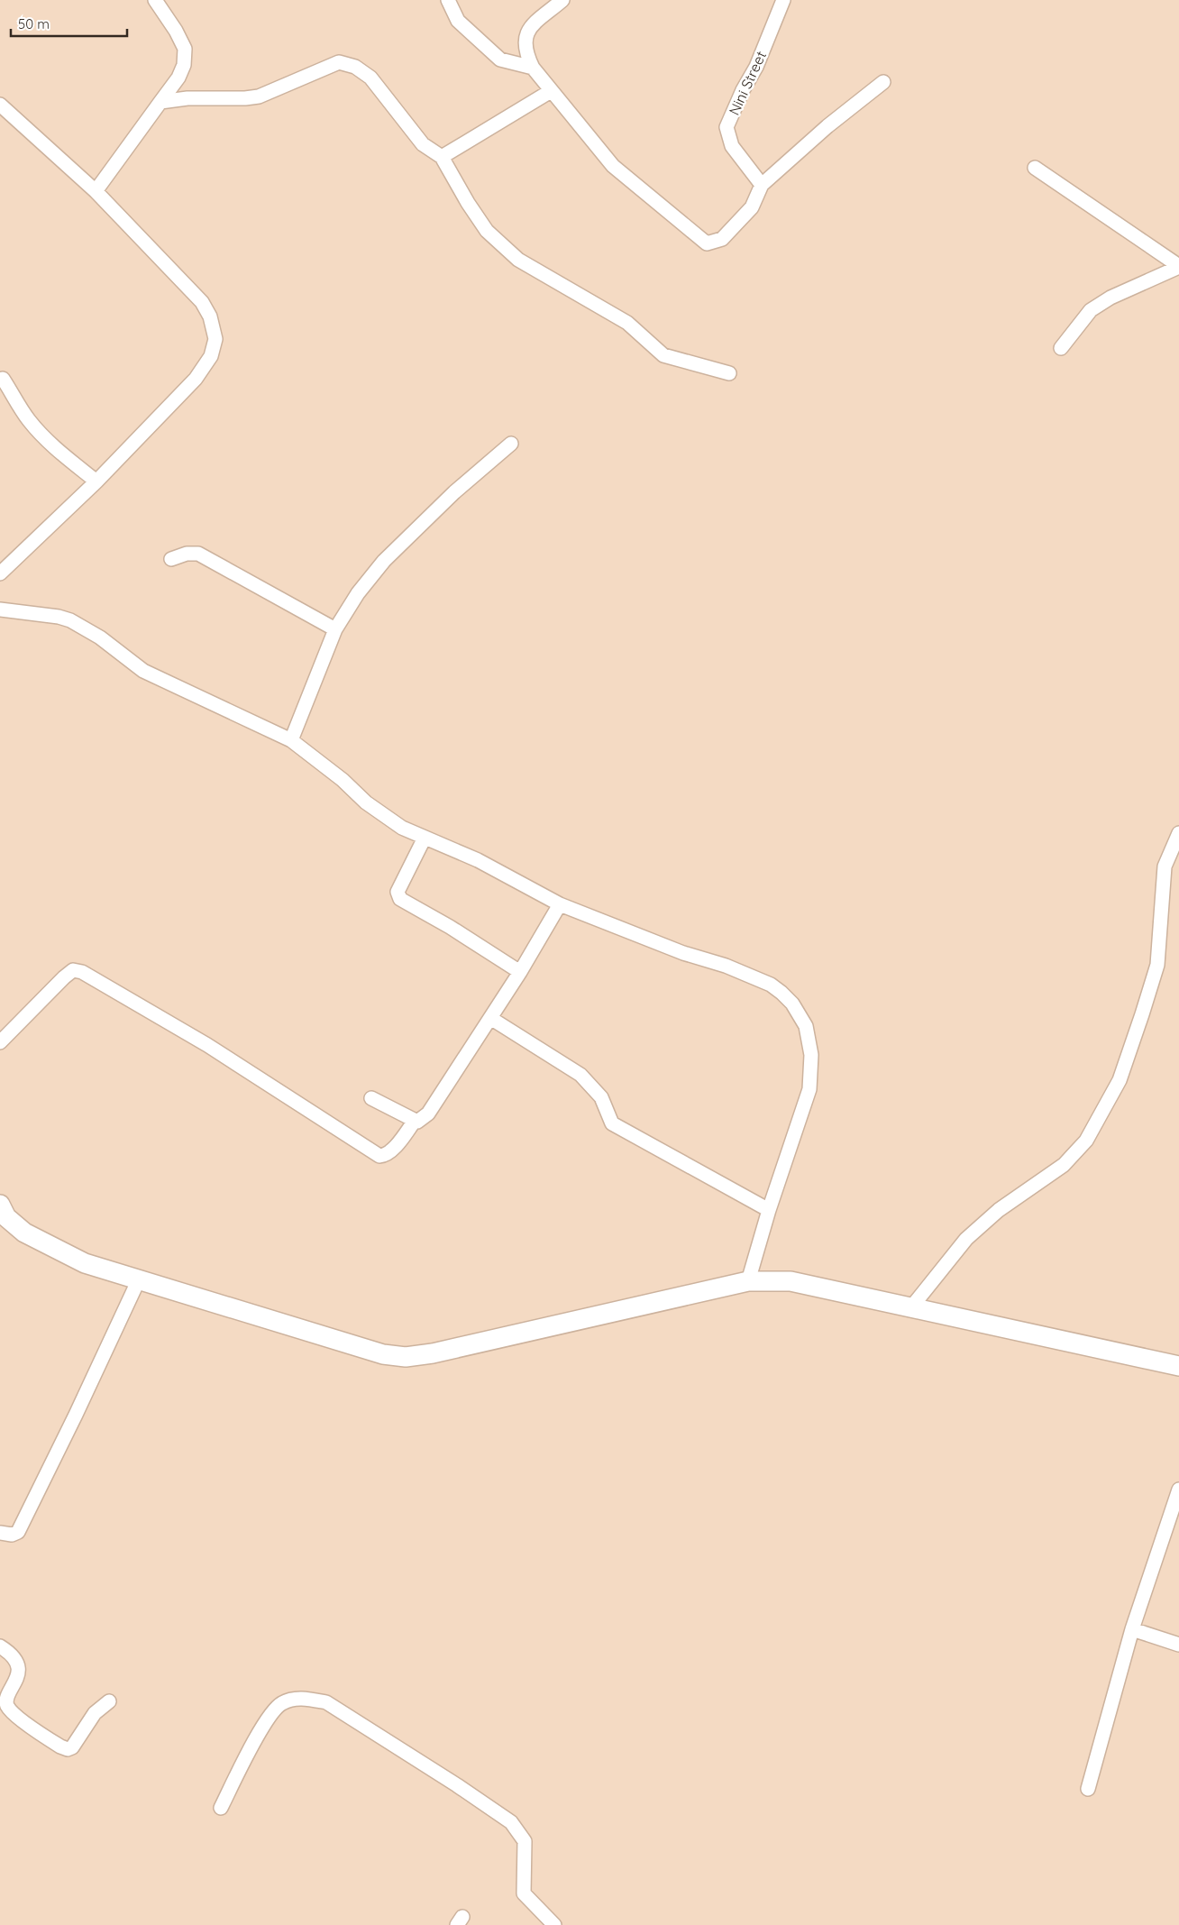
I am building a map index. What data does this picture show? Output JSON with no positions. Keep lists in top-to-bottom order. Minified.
{"streets":{"street":["Nini Street"]},"scale_bar":"50 m"}
